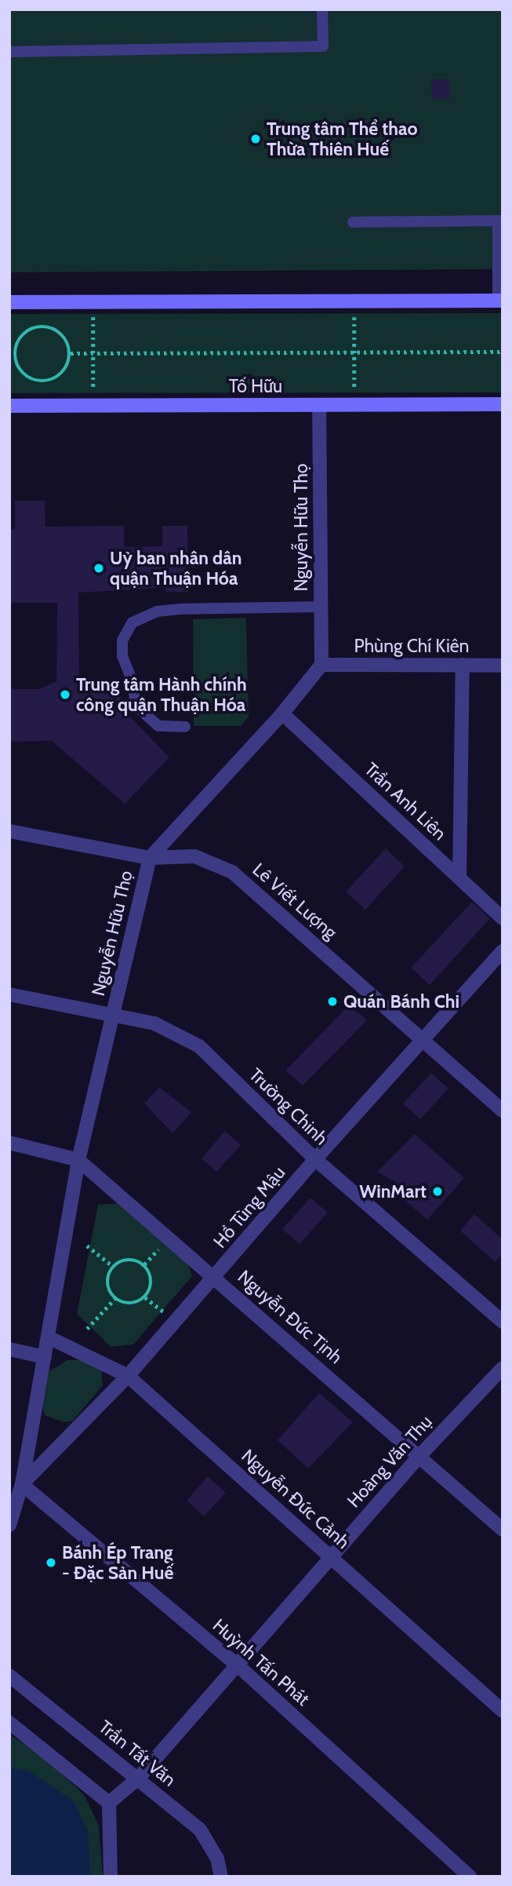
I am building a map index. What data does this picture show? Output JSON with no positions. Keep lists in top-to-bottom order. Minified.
{"streets":{"main road":["Tố Hữu"],"street":["Nguyễn Hữu Thọ","Phùng Chí Kiên","Trần Anh Liên","Lê Viết Lượng","Trường Chinh","Hồ Tùng Mậu","Nguyễn Đức Tịnh","Hoàng Văn Thụ","Nguyễn Đức Cảnh","Huỳnh Tấn Phát","Trần Tất Văn"]},"crossings":[["Tố Hữu","Nguyễn Hữu Thọ"],["Nguyễn Hữu Thọ","Phùng Chí Kiên"],["Nguyễn Hữu Thọ","Trần Anh Liên"],["Nguyễn Hữu Thọ","Lê Viết Lượng"],["Nguyễn Hữu Thọ","Trường Chinh"],["Nguyễn Hữu Thọ","Hồ Tùng Mậu"],["Nguyễn Hữu Thọ","Nguyễn Đức Tịnh"],["Nguyễn Hữu Thọ","Nguyễn Đức Cảnh"],["Nguyễn Hữu Thọ","Huỳnh Tấn Phát"],["Lê Viết Lượng","Hồ Tùng Mậu"],["Trường Chinh","Hồ Tùng Mậu"],["Hồ Tùng Mậu","Nguyễn Đức Tịnh"],["Hồ Tùng Mậu","Nguyễn Đức Cảnh"],["Hồ Tùng Mậu","Huỳnh Tấn Phát"],["Nguyễn Đức Tịnh","Hoàng Văn Thụ"],["Hoàng Văn Thụ","Nguyễn Đức Cảnh"],["Hoàng Văn Thụ","Huỳnh Tấn Phát"],["Hoàng Văn Thụ","Trần Tất Văn"]],"places":["Trung tâm Thể thao Thừa Thiên Huế","Uỷ ban nhân dân quận Thuận Hóa","Trung tâm Hành chính công quận Thuận Hóa","Quán Bánh Chi","WinMart","Bánh Ép Trang - Đặc Sản Huế"]}
